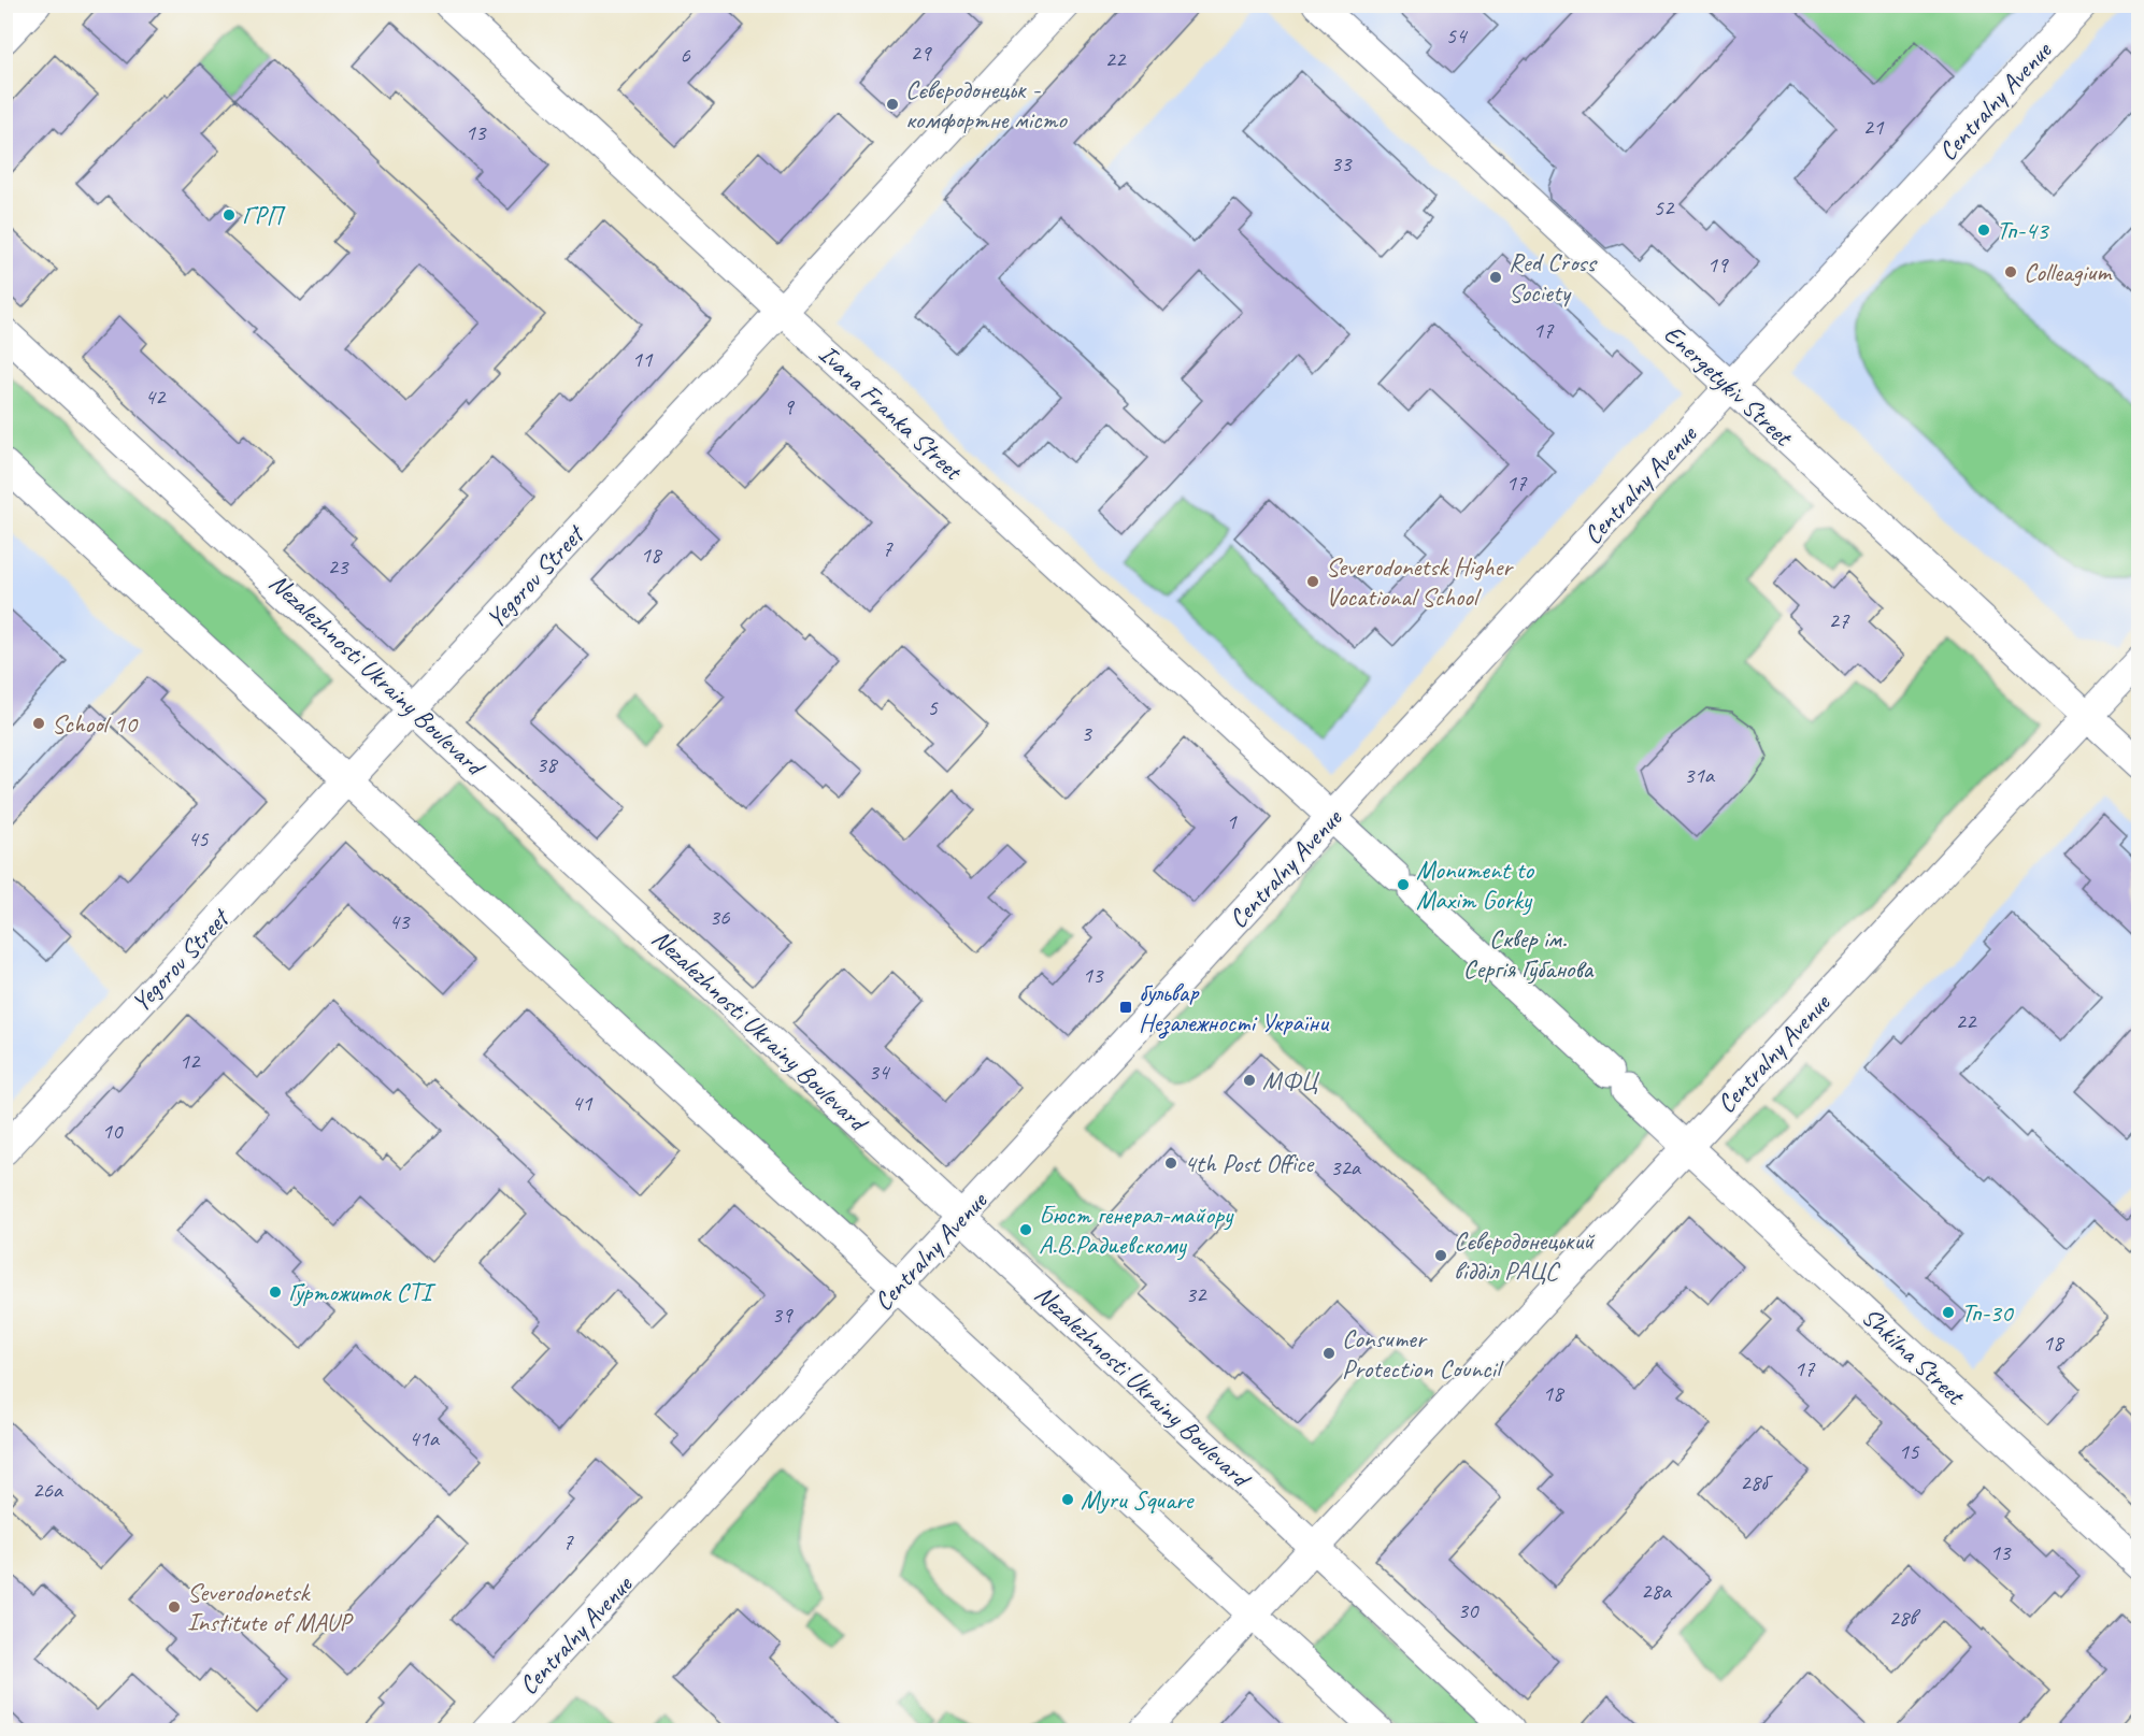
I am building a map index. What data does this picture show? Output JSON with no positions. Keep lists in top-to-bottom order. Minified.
{"streets":{"street":["Centralny Avenue","Energetykiv Street","Ivana Franka Street","Yegorov Street","Nezalezhnosti Ukrainy Boulevard","Shkilna Street"]},"crossings":[["Centralny Avenue","Energetykiv Street"],["Centralny Avenue","Ivana Franka Street"],["Centralny Avenue","Nezalezhnosti Ukrainy Boulevard"],["Centralny Avenue","Shkilna Street"],["Ivana Franka Street","Yegorov Street"],["Ivana Franka Street","Shkilna Street"],["Yegorov Street","Nezalezhnosti Ukrainy Boulevard"]],"parks":["Сквер ім. Сергія Губанова"],"places":{"other":["Сєвєродонецьк - комфортне місто","ГРП","Тп-43","Colleagium","Red Cross Society","Severodonetsk Higher Vocational School","School 10","Monument to Maxim Gorky","МФЦ","4th Post Office","Бюст генерал-майору А.В.Радиевскому","Сєвєродонецький відділ РАЦС","Гуртожиток СТІ","Тп-30","Consumer Protection Council","Myru Square","Severodonetsk Institute of MAUP"],"transit":["бульвар Незалежності України"]},"house_numbers":["54","29","6","22","21","13","33","52","19","17","11","42","9","17","7","18","23","27","5","3","38","31а","1","45","36","43","13","22","12","34","41","10","32а","32","39","18","17","18","41а","15","28б","26а","7","13","28а","30","28в"]}
